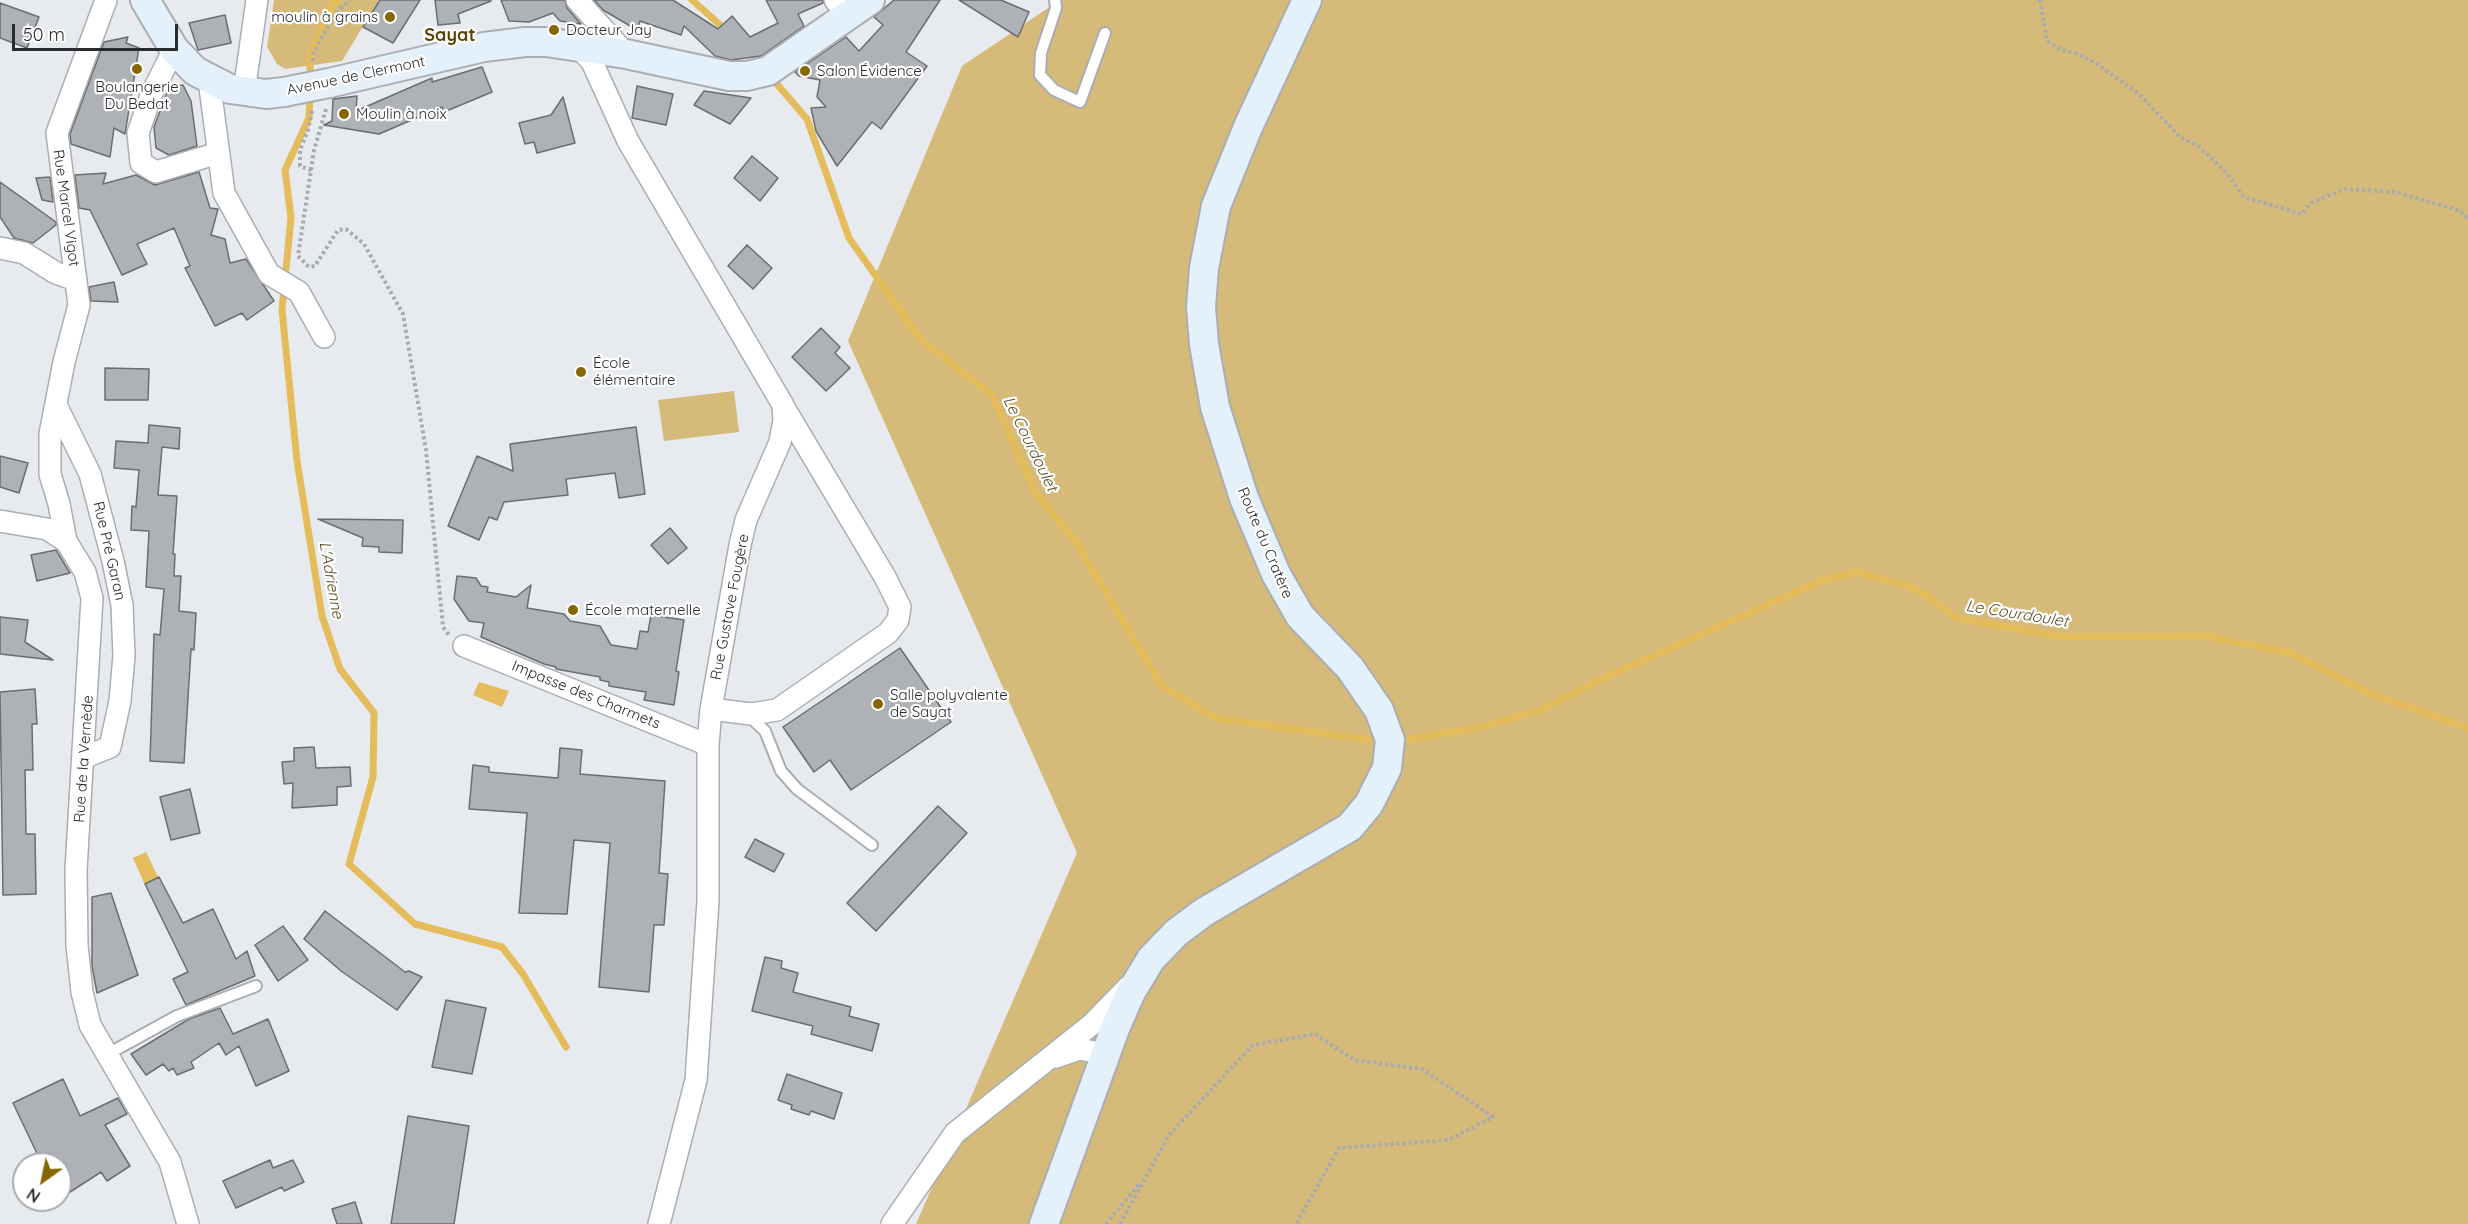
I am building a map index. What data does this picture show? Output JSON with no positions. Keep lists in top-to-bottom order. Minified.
{"streets":{"main road":["Avenue de Clermont","Route du Cratère"],"street":["Rue Marcel Vigot","Rue Pré Garan","Rue Gustave Fougère","Impasse des Charmets","Rue de la Vernède"]},"crossings":[["Rue Marcel Vigot","Rue de la Vernède"],["Rue Pré Garan","Rue de la Vernède"],["Rue Gustave Fougère","Impasse des Charmets"]],"districts":["Sayat"],"water":["Le Courdoulet","L'Adrienne"],"places":["moulin à grains","Docteur Jay","Boulangerie Du Bedat","Salon Évidence","Moulin à noix","École élémentaire","École maternelle","Salle polyvalente de Sayat"],"scale_bar":"50 m","north":"bottom left"}
